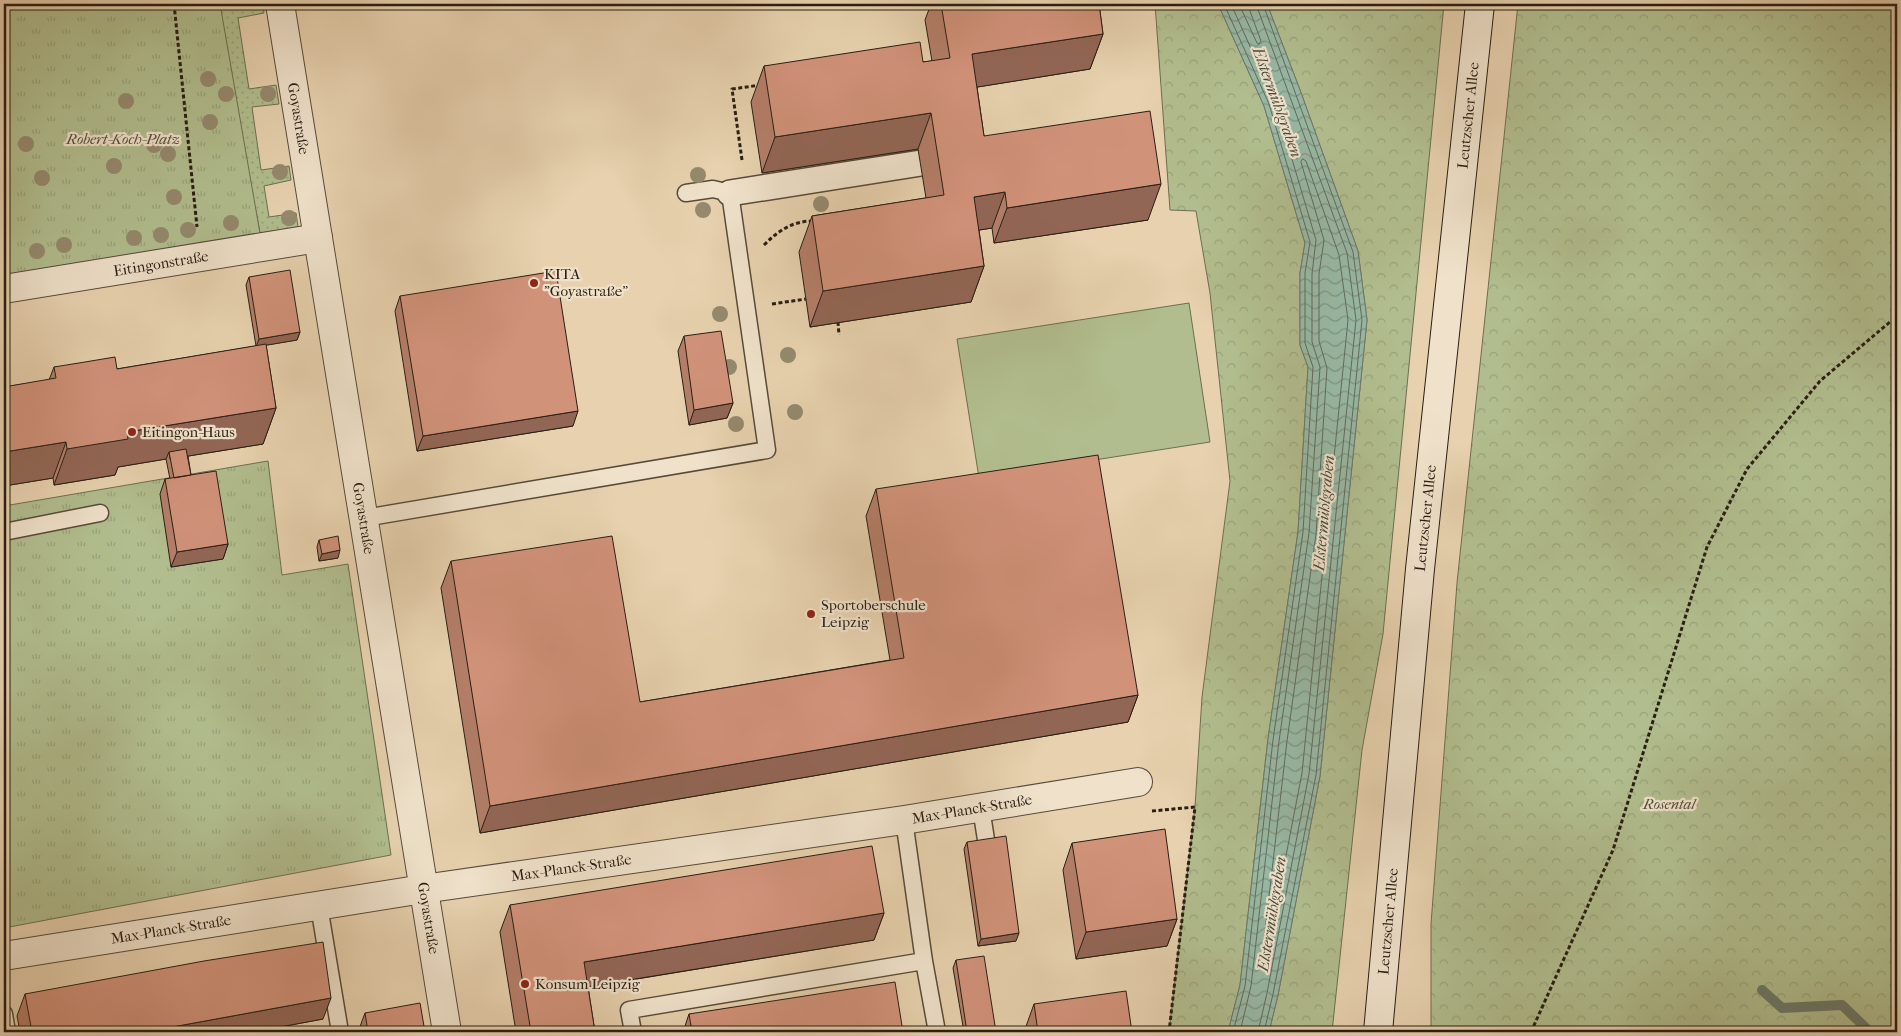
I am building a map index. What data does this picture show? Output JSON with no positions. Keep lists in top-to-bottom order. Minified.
{"streets":{"street":["Leutzscher Allee","Goyastraße","Eitingonstraße","Max-Planck-Straße"]},"crossings":[["Goyastraße","Eitingonstraße"],["Goyastraße","Max-Planck-Straße"]],"water":["Elstermühlgraben"],"parks":["Robert-Koch-Platz","Rosental"],"places":["KITA \"Goyastraße\"","Eitingon-Haus","Sportoberschule Leipzig","Konsum Leipzig"]}
